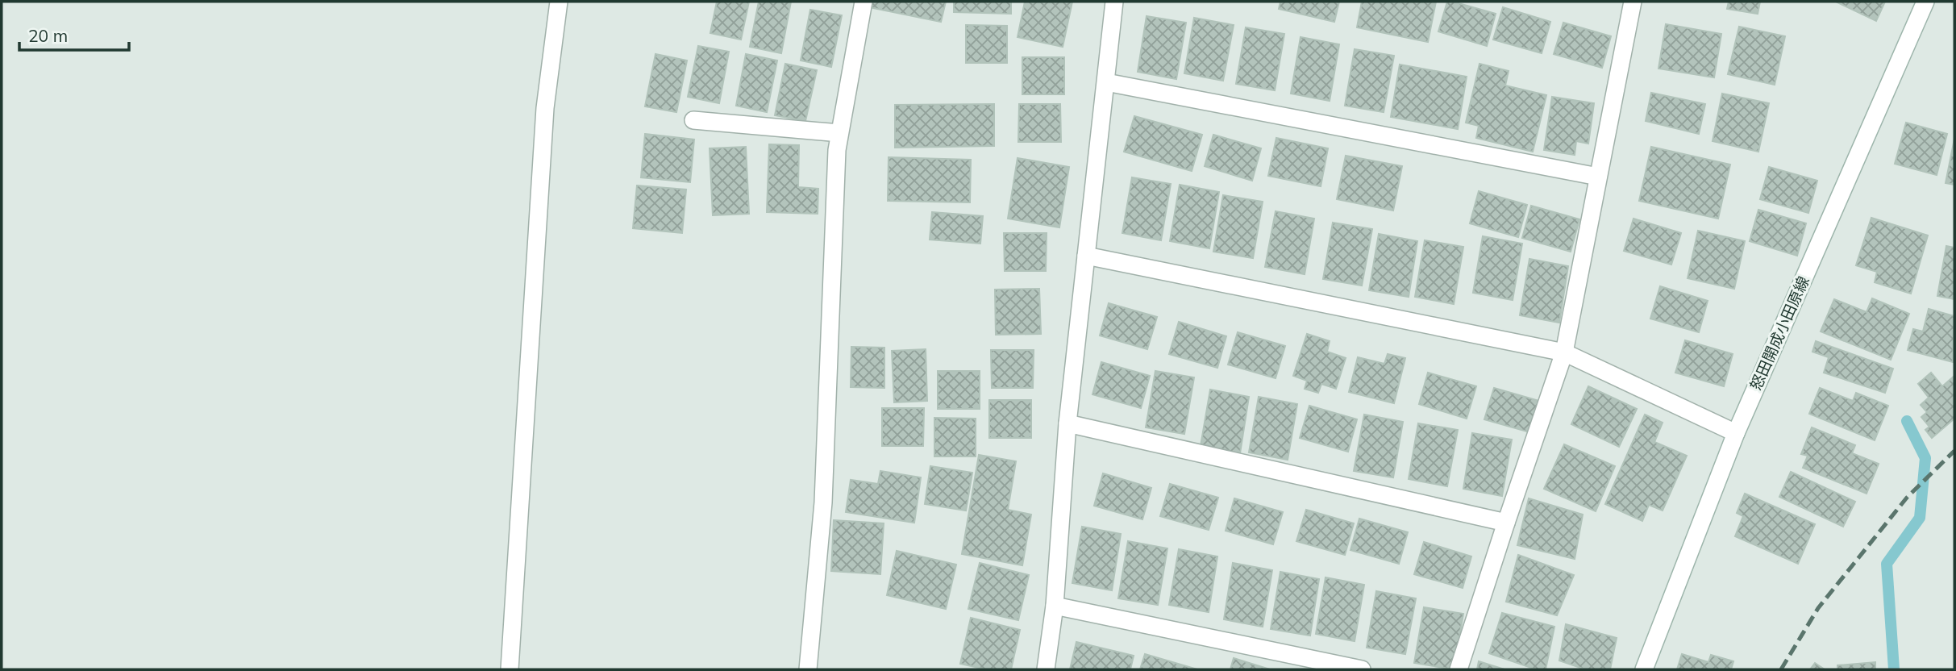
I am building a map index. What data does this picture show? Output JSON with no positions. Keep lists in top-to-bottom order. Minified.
{"streets":{"street":["怒田開成小田原線"]},"scale_bar":"20 m"}
